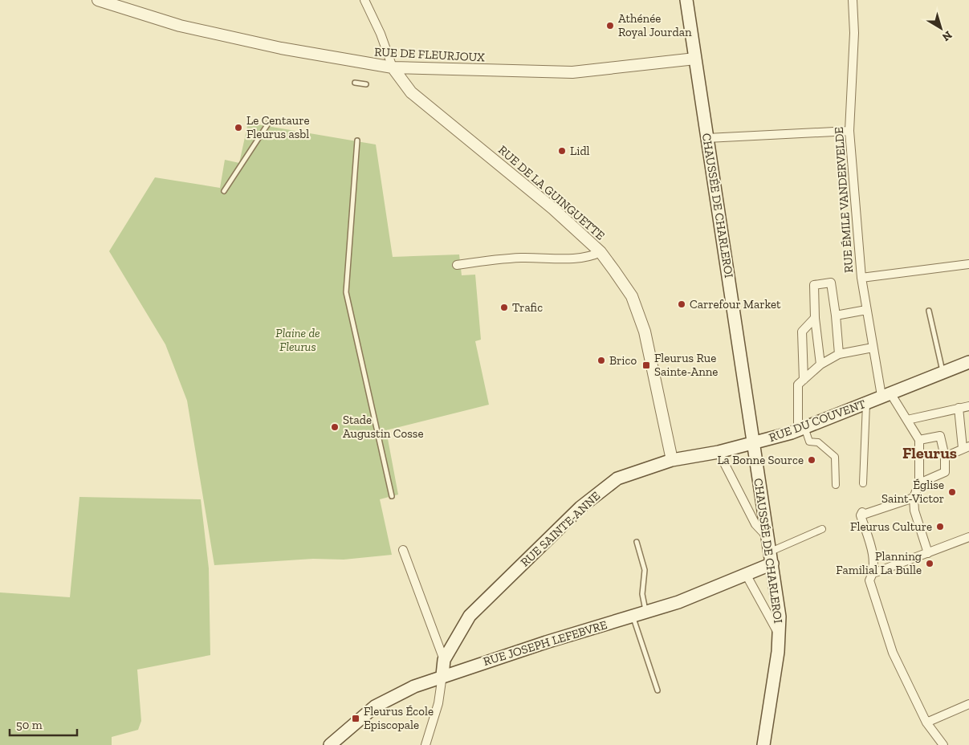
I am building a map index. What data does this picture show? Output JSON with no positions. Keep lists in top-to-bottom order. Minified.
{"streets":{"main road":["CHAUSSÉE DE CHARLEROI","RUE DU COUVENT","RUE SAINTE-ANNE","RUE JOSEPH LEFEBVRE"],"street":["RUE DE FLEURJOUX","RUE DE LA GUINGUETTE","RUE ÉMILE VANDERVELDE"]},"crossings":[["RUE DE FLEURJOUX","RUE DE LA GUINGUETTE"],["RUE DE FLEURJOUX","CHAUSSÉE DE CHARLEROI"],["RUE DE LA GUINGUETTE","RUE SAINTE-ANNE"],["RUE ÉMILE VANDERVELDE","RUE DU COUVENT"],["CHAUSSÉE DE CHARLEROI","RUE DU COUVENT"],["CHAUSSÉE DE CHARLEROI","RUE SAINTE-ANNE"],["CHAUSSÉE DE CHARLEROI","RUE JOSEPH LEFEBVRE"],["RUE DU COUVENT","RUE SAINTE-ANNE"],["RUE SAINTE-ANNE","RUE JOSEPH LEFEBVRE"]],"districts":["Fleurus"],"parks":["Plaine de Fleurus"],"places":{"other":["Athénée Royal Jourdan","Le Centaure Fleurus asbl","Lidl","Carrefour Market","Trafic","Brico","Stade Augustin Cosse","La Bonne Source","Église Saint-Victor","Fleurus Culture","Planning Familial La Bulle"],"transit":["Fleurus Rue Sainte-Anne","Fleurus École Episcopale"]},"scale_bar":"50 m","north":"bottom right"}
